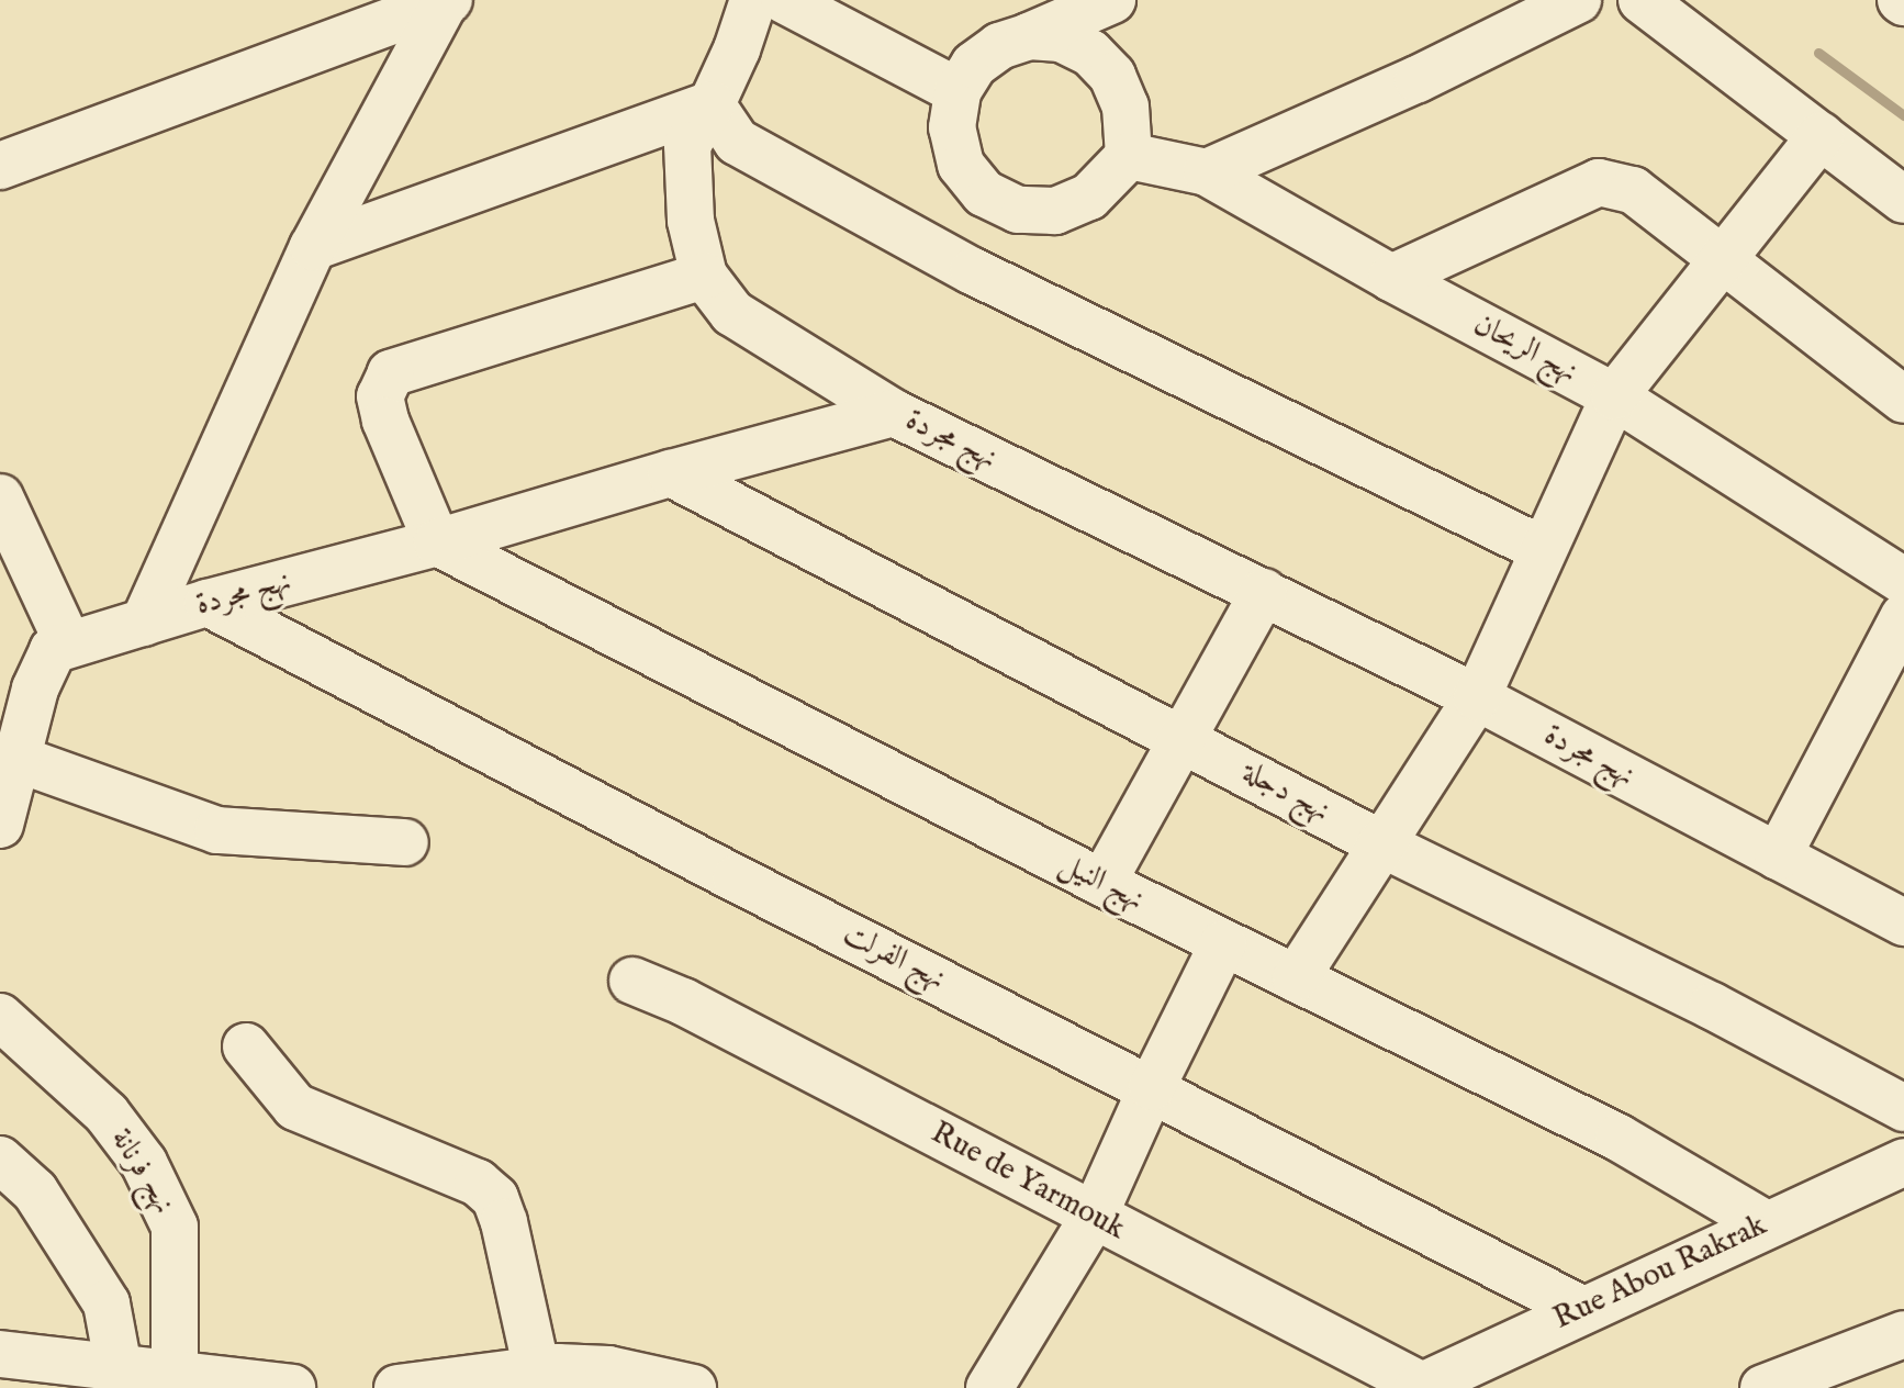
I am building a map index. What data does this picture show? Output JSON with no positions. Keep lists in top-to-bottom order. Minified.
{"streets":{"street":["نهج الريحان","نهج مجردة","نهج دجلة","نهج النيل","نهج الفرلت","نهج فرنانة","Rue de Yarmouk","Rue Abou Rakrak"]},"crossings":[["نهج مجردة","نهج دجلة"],["نهج مجردة","نهج النيل"],["نهج مجردة","نهج الفرلت"],["نهج النيل","Rue Abou Rakrak"],["نهج الفرلت","Rue Abou Rakrak"],["Rue de Yarmouk","Rue Abou Rakrak"]]}
